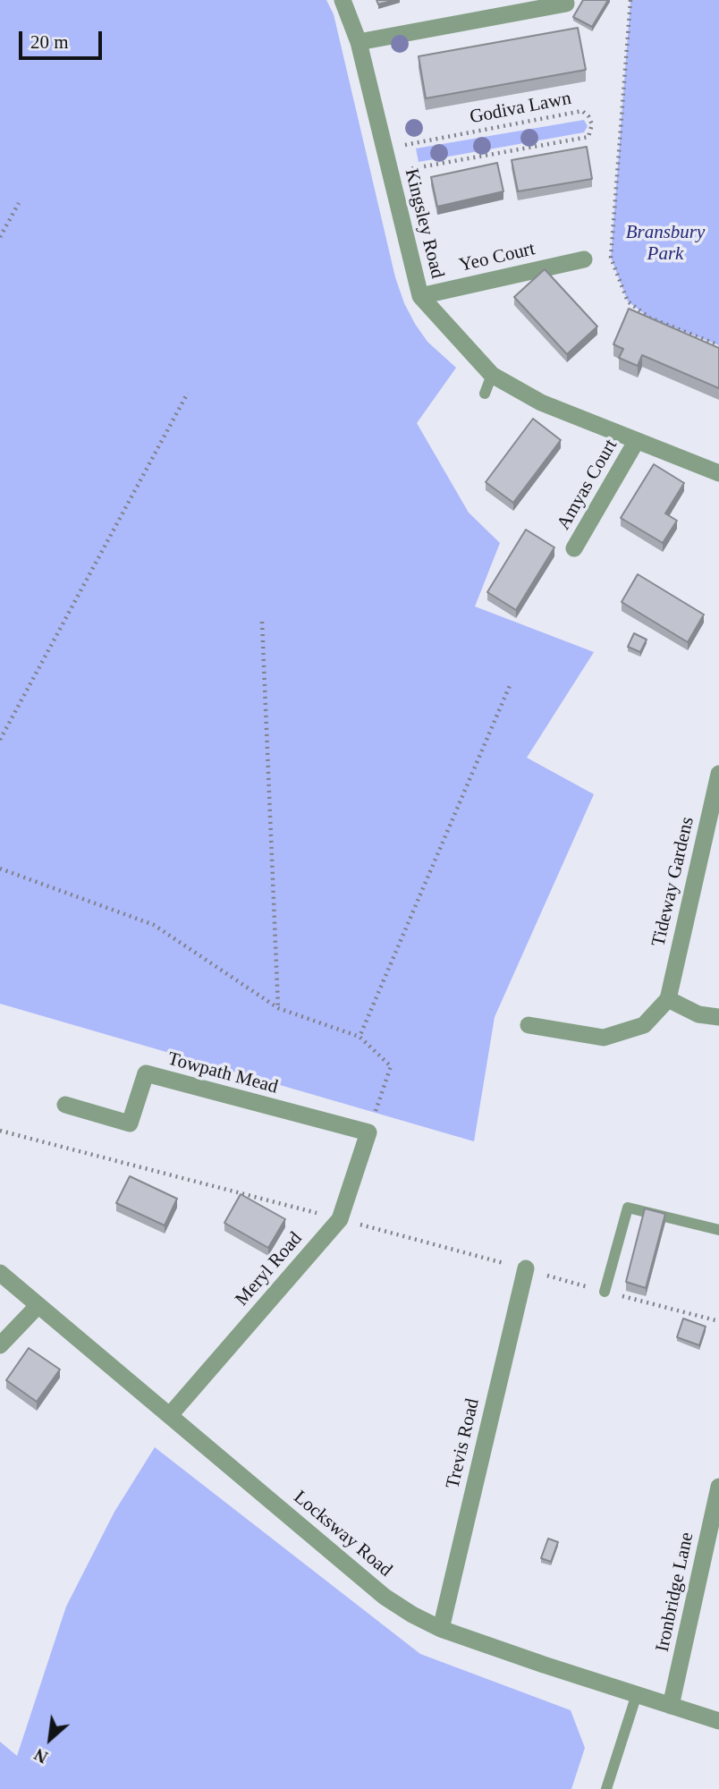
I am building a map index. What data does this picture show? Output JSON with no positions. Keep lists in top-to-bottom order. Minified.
{"streets":{"street":["Kingsley Road","Yeo Court","Amyas Court","Tideway Gardens","Towpath Mead","Meryl Road","Trevis Road","Locksway Road","Ironbridge Lane"],"path":["Godiva Lawn"]},"crossings":[["Godiva Lawn","Kingsley Road"],["Kingsley Road","Yeo Court"],["Kingsley Road","Amyas Court"],["Towpath Mead","Meryl Road"],["Meryl Road","Locksway Road"],["Trevis Road","Locksway Road"],["Locksway Road","Ironbridge Lane"]],"parks":["Bransbury Park"],"scale_bar":"20 m","north":"bottom left"}
